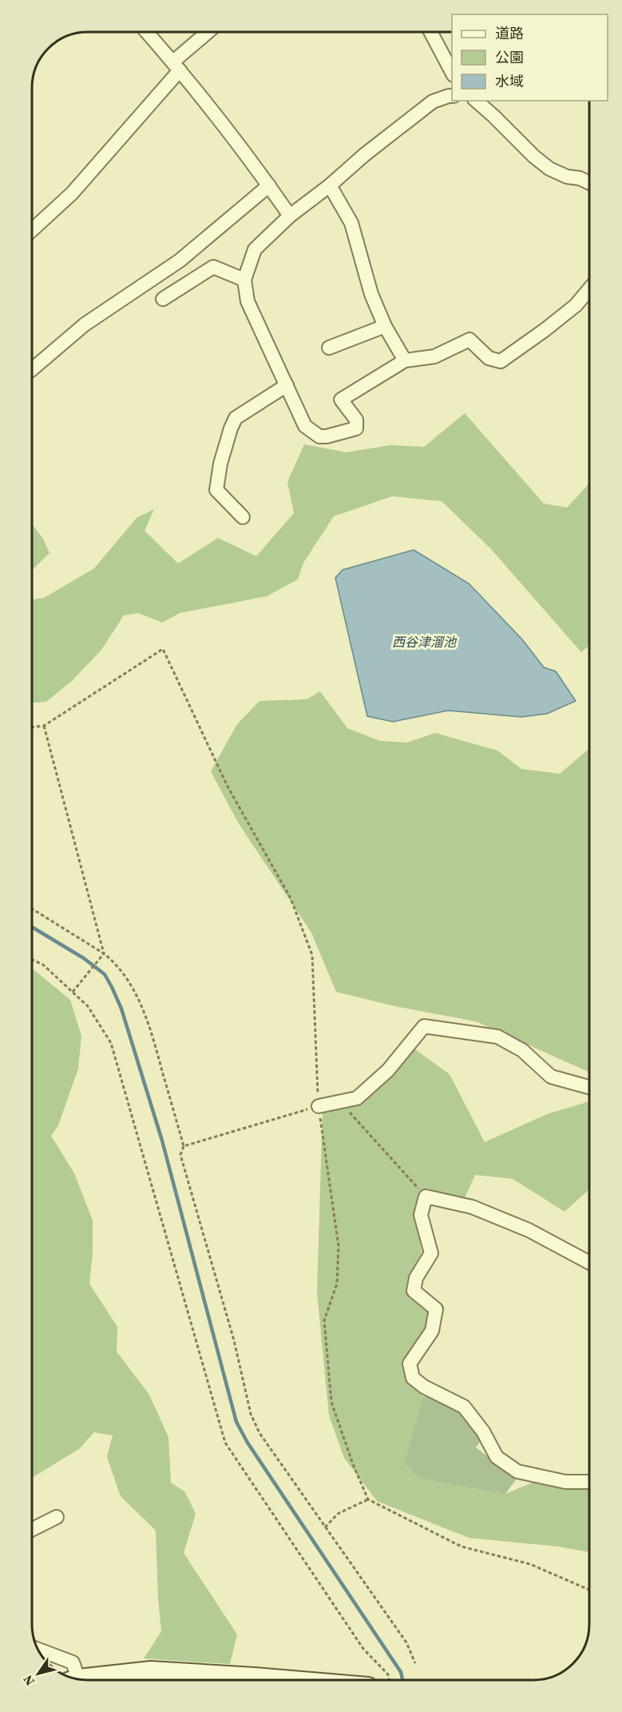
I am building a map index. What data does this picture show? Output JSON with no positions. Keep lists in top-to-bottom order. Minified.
{"water":["西谷津溜池"],"legend":["道路","公園","水域"],"north":"bottom left"}
